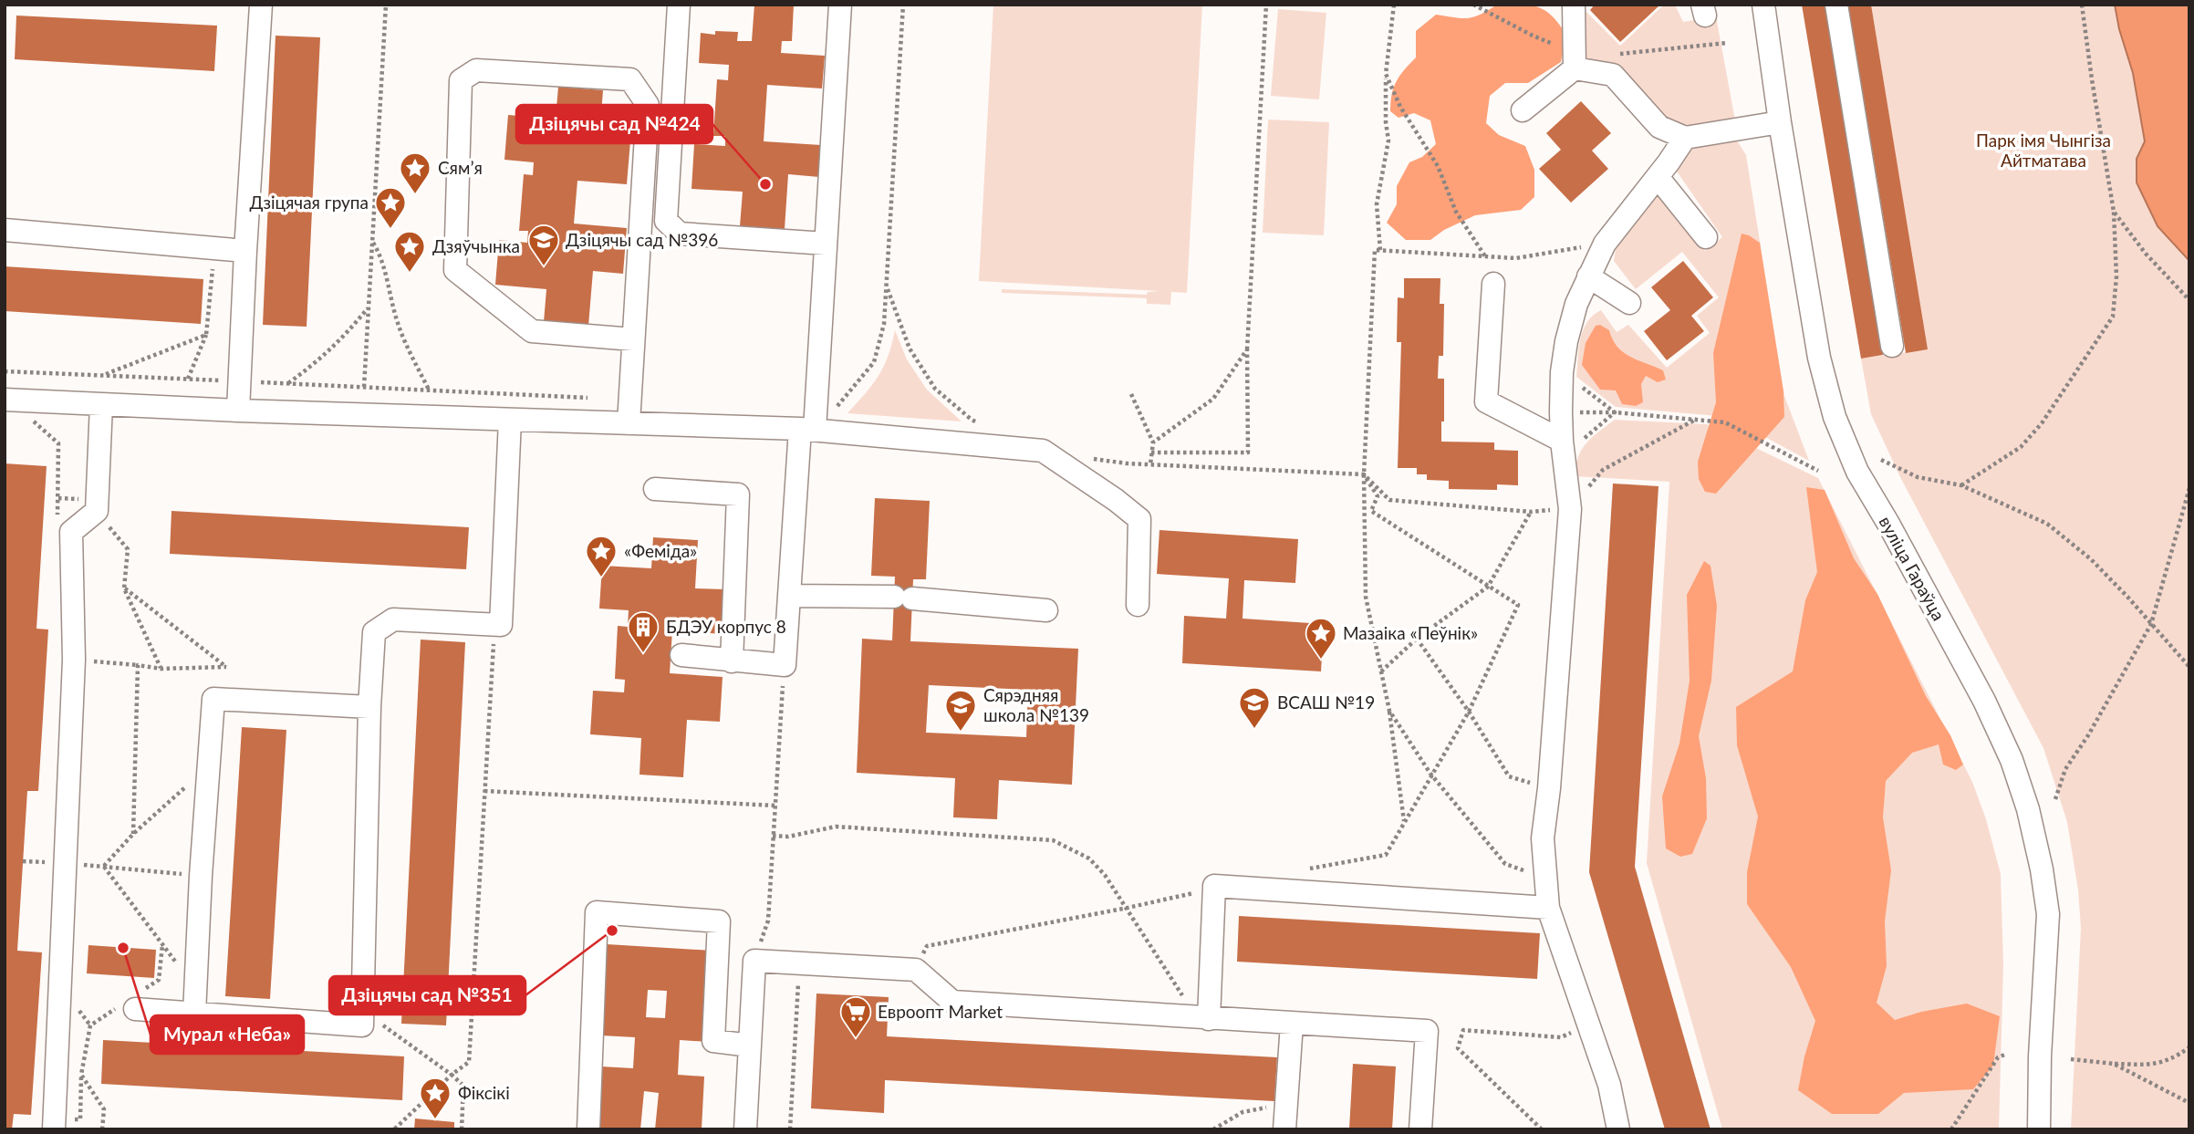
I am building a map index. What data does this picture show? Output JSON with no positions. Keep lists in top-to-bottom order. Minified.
{"streets":{"street":["вуліца Гараўца"]},"parks":["Парк імя Чынгіза Айтматава"],"places":{"other":["Дзіцячы сад №424","Дзіцячы сад №351","Мурал «Неба»"],"place":["Сямʼя","Дзіцячая група","Дзяўчынка","«Феміда»","Мазаіка «Пеўнік»","Фіксікі"],"school or university":["Дзіцячы сад №396","ВСАШ №19","Сярэдняя школа №139"],"building":["БДЭУ корпус 8"],"supermarket":["Евроопт Market"]}}
